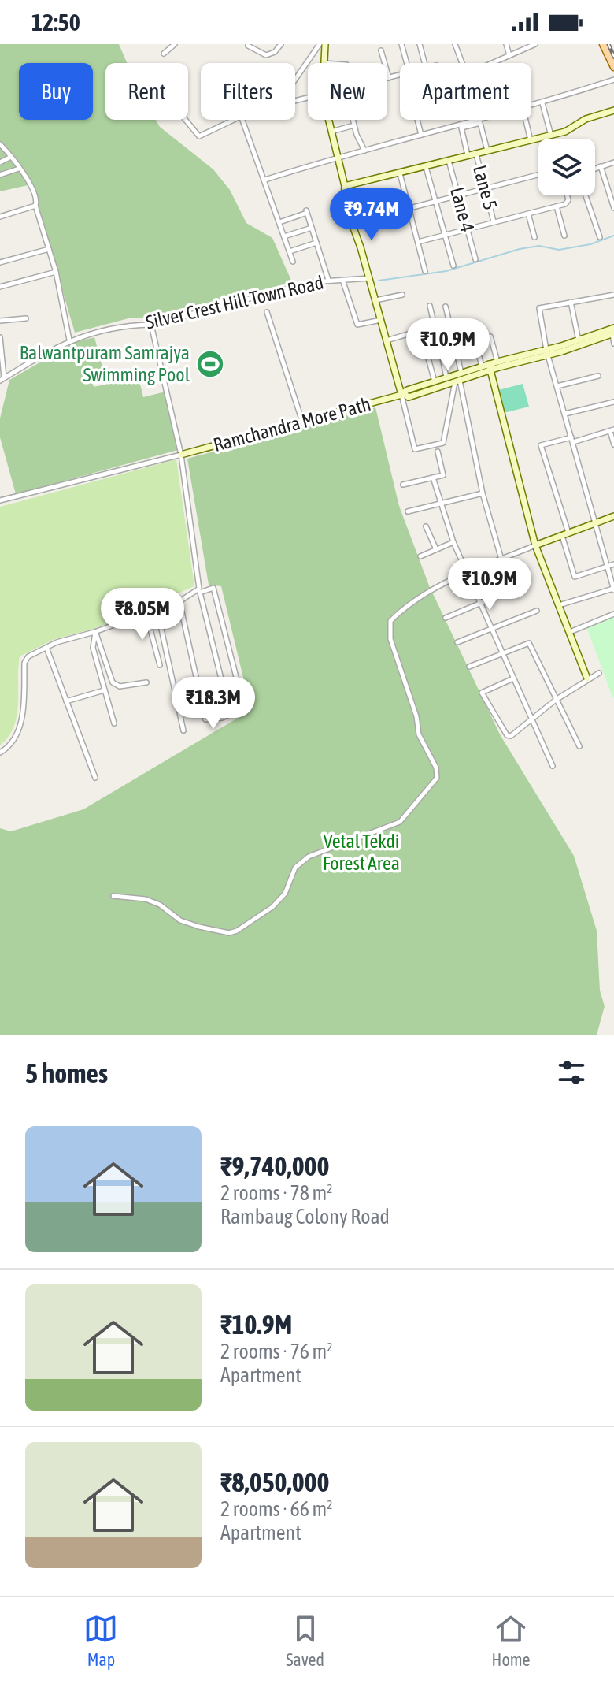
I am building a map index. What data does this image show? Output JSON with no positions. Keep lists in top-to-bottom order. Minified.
{"streets":{"street":["Lane 5","Lane 4","Silver Crest Hill Town Road","Ramchandra More Path"]},"parks":["Vetal Tekdi Forest Area"],"places":{"sports":["Balwantpuram Samrajya Swimming Pool"]},"page":{"status":"12:50","chip":["Buy","Rent","Filters","New","Apartment"],"price":["₹9.74M","₹10.9M","₹10.9M","₹8.05M","₹18.3M"],"heading":"5 homes","list":[{"name":"₹9,740,000","note":"2 rooms · 78 m² · Rambaug Colony Road"},{"name":"₹10.9M","note":"2 rooms · 76 m² · Apartment"},{"name":"₹8,050,000","note":"2 rooms · 66 m² · Apartment"}],"tabs":["Map","Saved","Home"]}}
